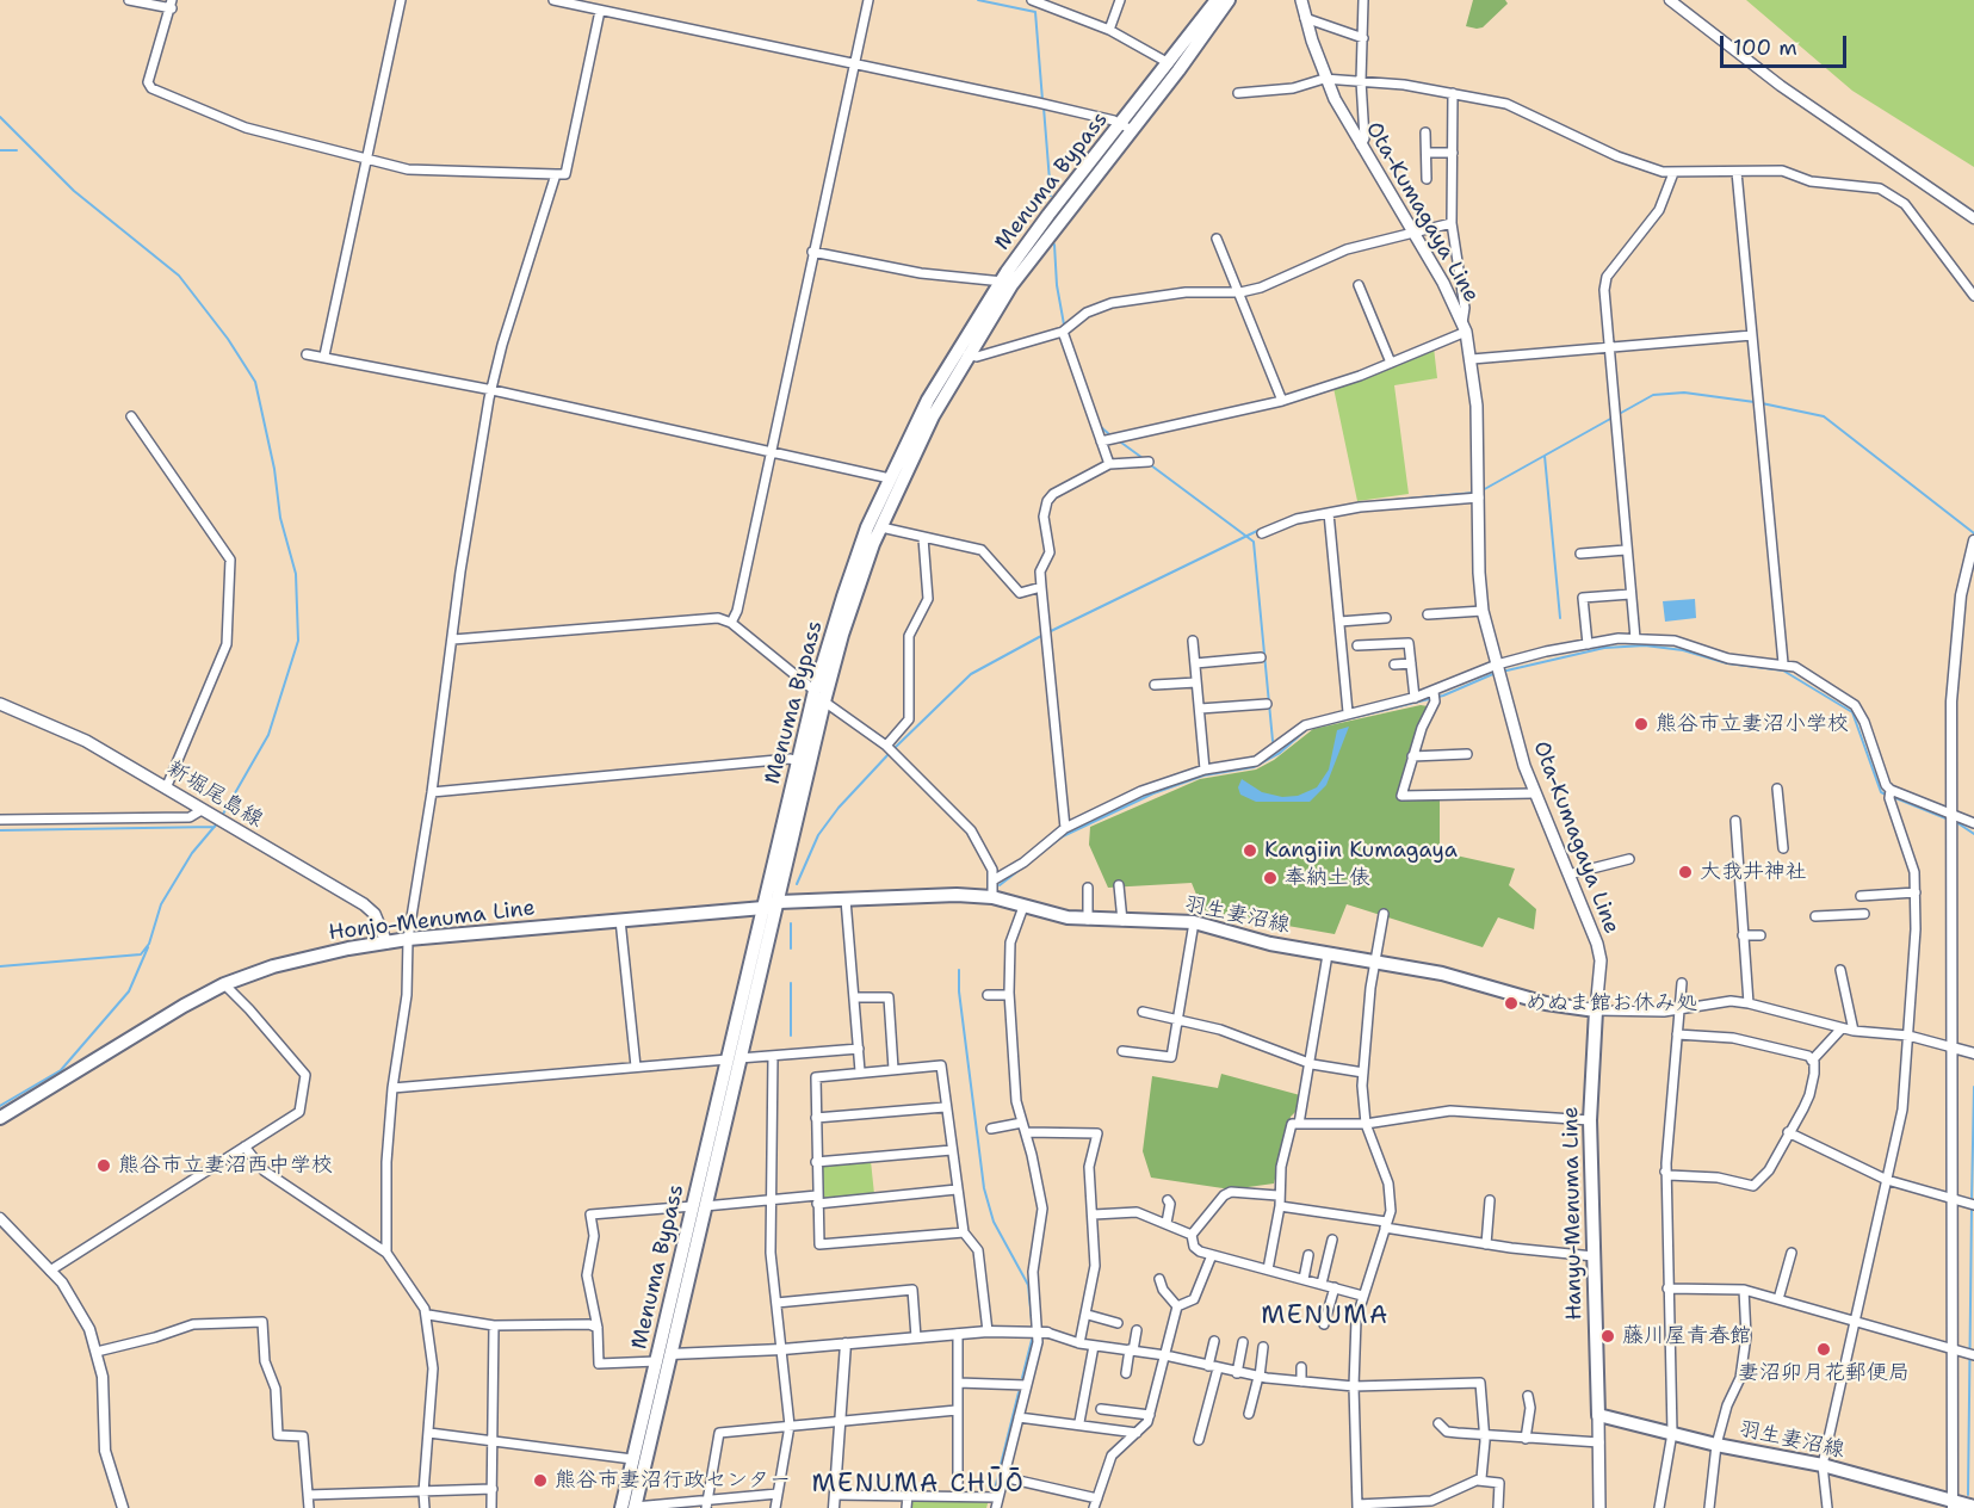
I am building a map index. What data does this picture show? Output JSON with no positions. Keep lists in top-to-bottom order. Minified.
{"streets":{"main road":["Menuma Bypass","Ota-Kumagaya Line","新堀尾島線","羽生妻沼線","Honjo-Menuma Line","Hanyu-Menuma Line"]},"crossings":[["Menuma Bypass","羽生妻沼線"],["Menuma Bypass","Honjo-Menuma Line"],["Ota-Kumagaya Line","羽生妻沼線"],["Ota-Kumagaya Line","Hanyu-Menuma Line"],["新堀尾島線","Honjo-Menuma Line"],["羽生妻沼線","Honjo-Menuma Line"],["羽生妻沼線","Hanyu-Menuma Line"]],"districts":["MENUMA","MENUMA CHŪŌ"],"places":["熊谷市立妻沼小学校","Kangiin Kumagaya","大我井神社","奉納土俵","めぬま館お休み処","熊谷市立妻沼西中学校","藤川屋青春館","妻沼卯月花郵便局","熊谷市妻沼行政センター"],"scale_bar":"100 m"}
